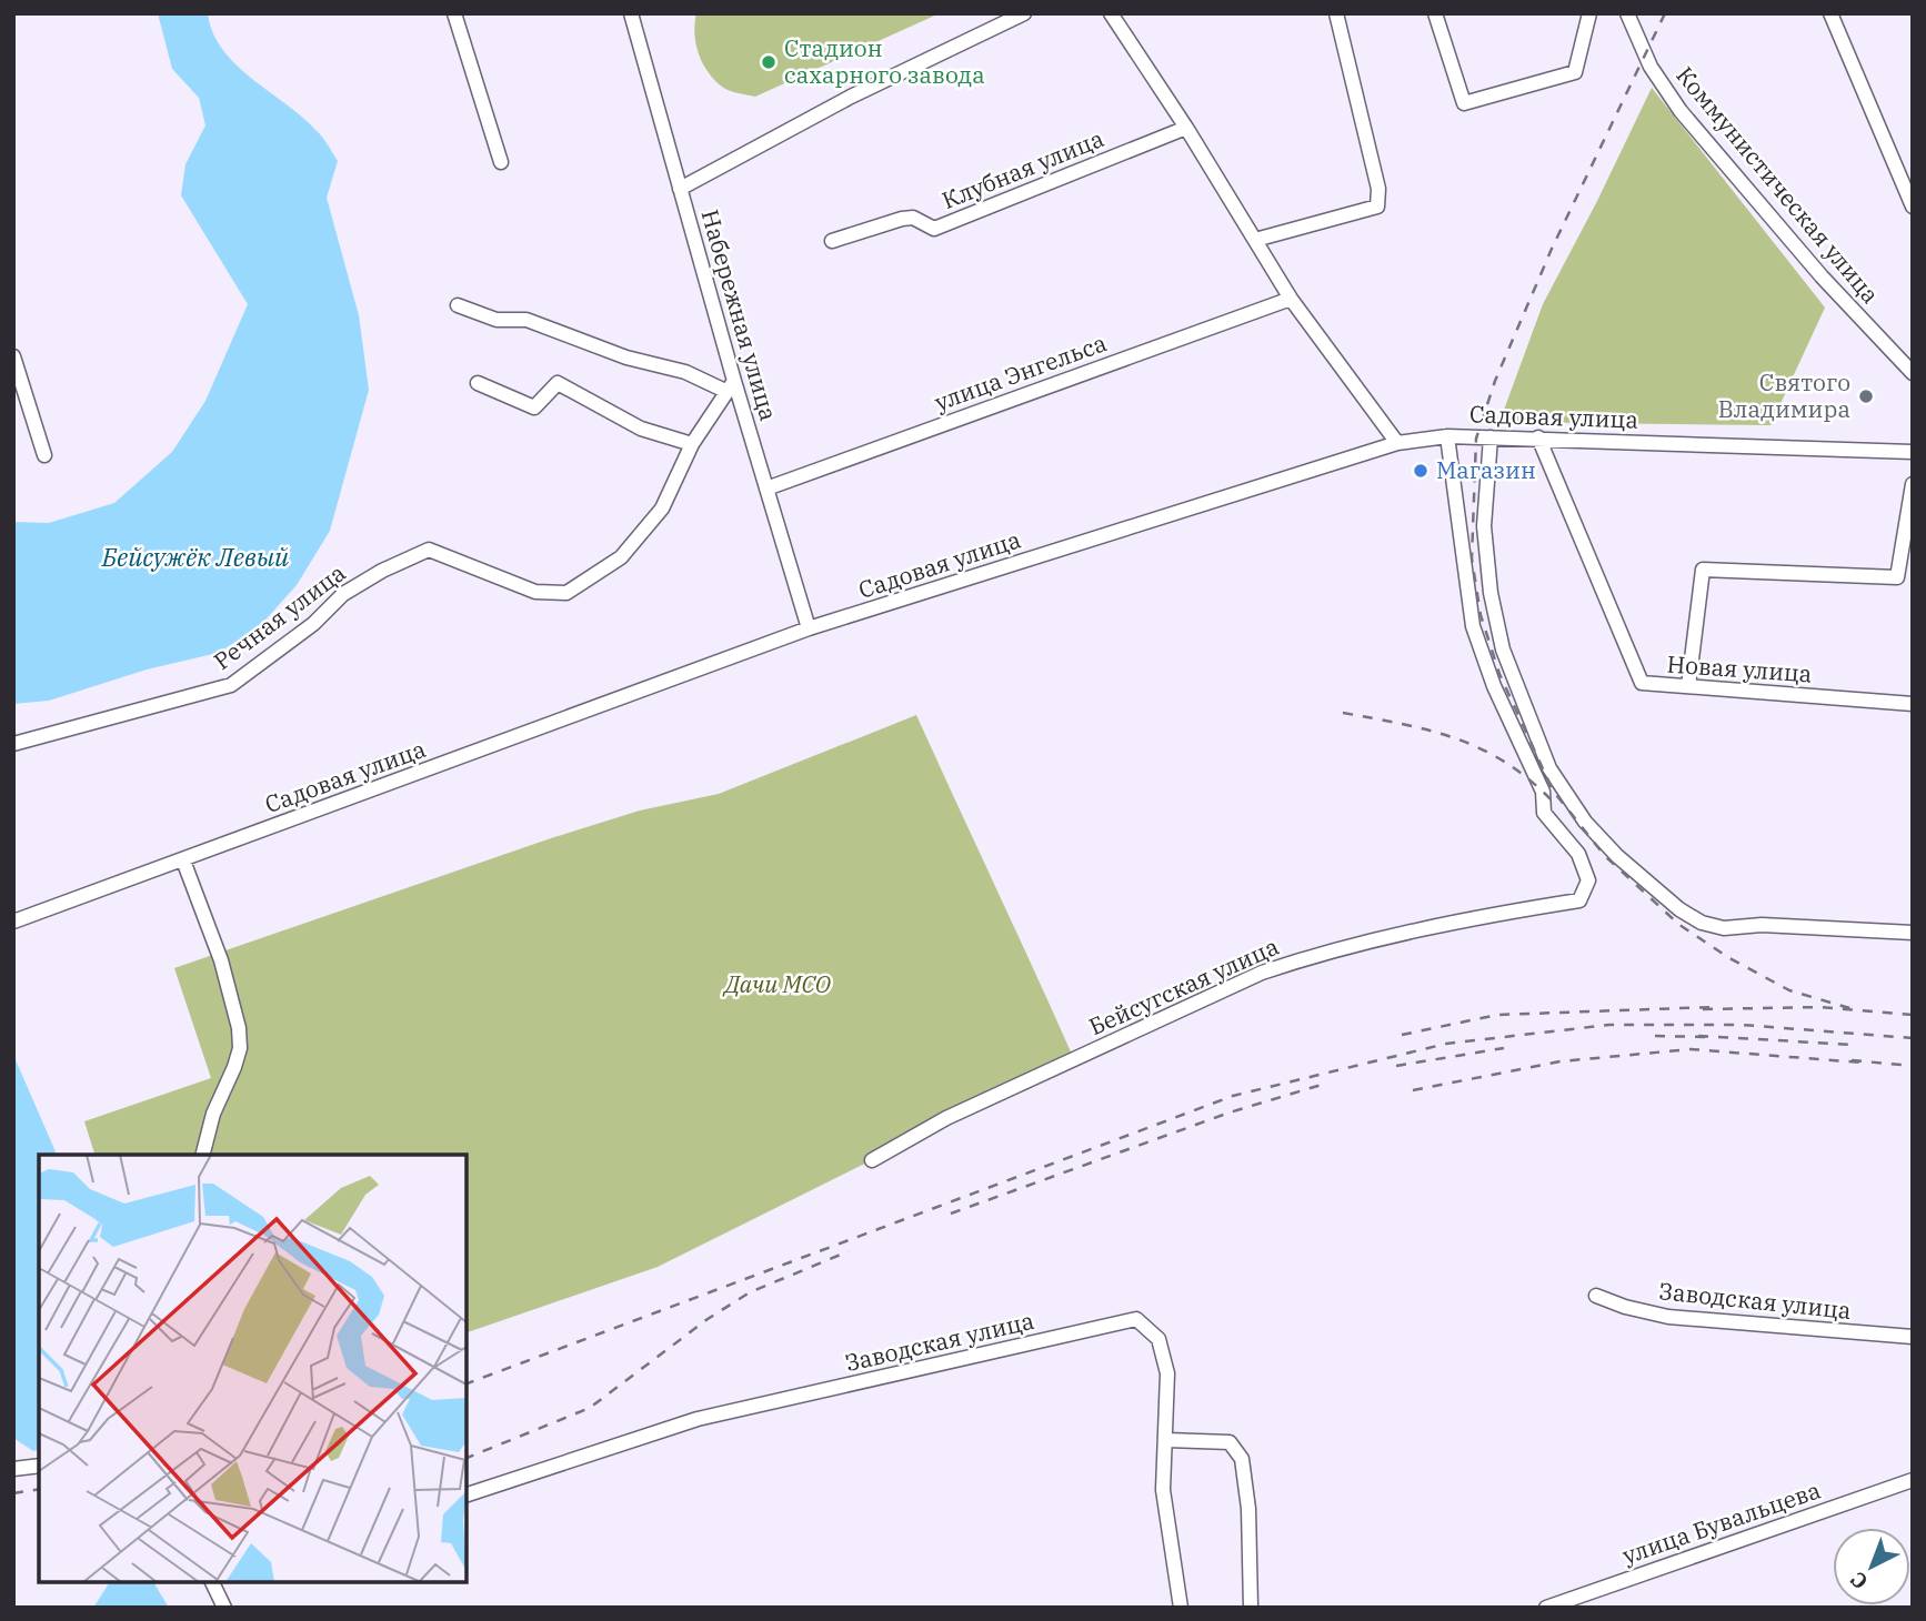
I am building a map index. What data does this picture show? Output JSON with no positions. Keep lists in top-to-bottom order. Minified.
{"streets":{"street":["Клубная улица","Коммунистическая улица","Набережная улица","улица Энгельса","Садовая улица","Речная улица","Новая улица","Бейсугская улица","Заводская улица","улица Бувальцева"]},"crossings":[["Набережная улица","улица Энгельса"],["Набережная улица","Садовая улица"],["Набережная улица","Речная улица"],["Садовая улица","Новая улица"],["Садовая улица","Бейсугская улица"]],"water":["Бейсужёк Левый"],"parks":["Дачи МСО"],"places":["Стадион сахарного завода","Святого Владимира","Магазин"],"north":"bottom left"}
